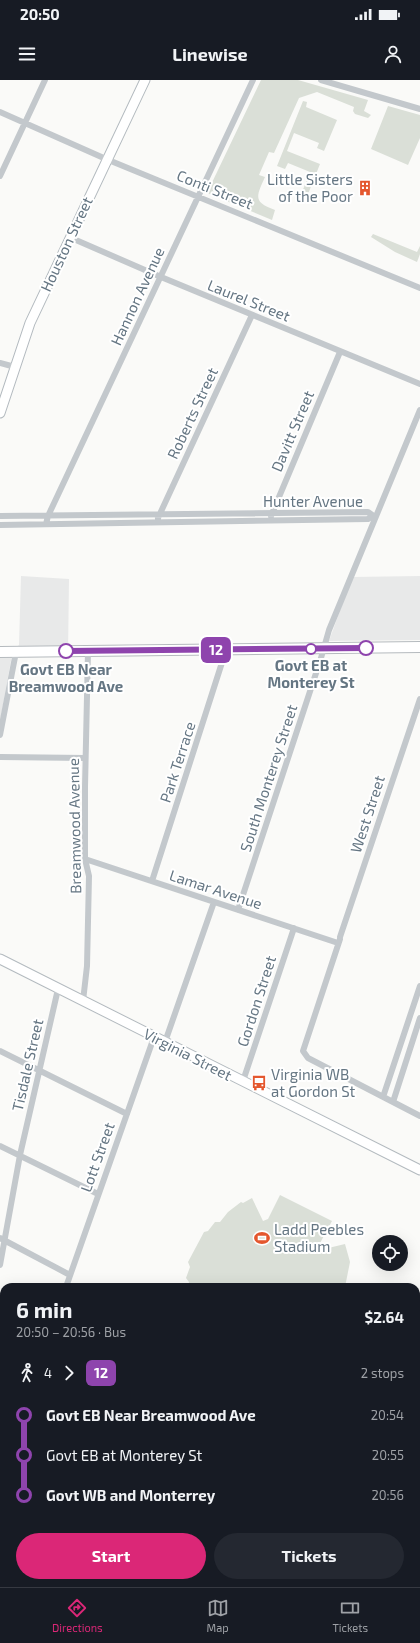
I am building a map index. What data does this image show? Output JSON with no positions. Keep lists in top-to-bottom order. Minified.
{"streets":{"street":["Conti Street","Houston Street","Hannon Avenue","Laurel Street","Roberts Street","Davitt Street","Hunter Avenue","Park Terrace","South Monterey Street","West Street","Breamwood Avenue","Lamar Avenue","Gordon Street","Virginia Street","Tisdale Street","Lott Street"]},"crossings":[["Conti Street","Houston Street"],["Conti Street","Hannon Avenue"],["Houston Street","Laurel Street"],["Hannon Avenue","Laurel Street"],["Hannon Avenue","Hunter Avenue"],["Laurel Street","Roberts Street"],["Laurel Street","Davitt Street"],["Roberts Street","Hunter Avenue"],["Davitt Street","Hunter Avenue"],["Hunter Avenue","South Monterey Street"],["Park Terrace","Lamar Avenue"],["South Monterey Street","Lamar Avenue"],["West Street","Lamar Avenue"],["Breamwood Avenue","Lamar Avenue"],["Breamwood Avenue","Virginia Street"],["Lamar Avenue","Gordon Street"],["Gordon Street","Virginia Street"],["Virginia Street","Tisdale Street"],["Virginia Street","Lott Street"]],"places":{"building":["Little Sisters of the Poor"],"other":["Govt EB at Monterey St","Govt EB Near Breamwood Ave"],"bus stop":["Virginia WB at Gordon St"],"sports":["Ladd Peebles Stadium"]},"lines":["bus line 12"],"page":{"status":"20:50","header":"Linewise","on_map":"12","heading":["6 min","20:50 – 20:56 · Bus","$2.64"],"legs":["4","12","2 stops"],"list":[{"name":"Govt EB Near Breamwood Ave","value":"20:54"},{"name":"Govt EB at Monterey St","value":"20:55"},{"name":"Govt WB and Monterrey","value":"20:56"}],"buttons":["Start","Tickets"],"tabs":["Directions","Map","Tickets"]}}
